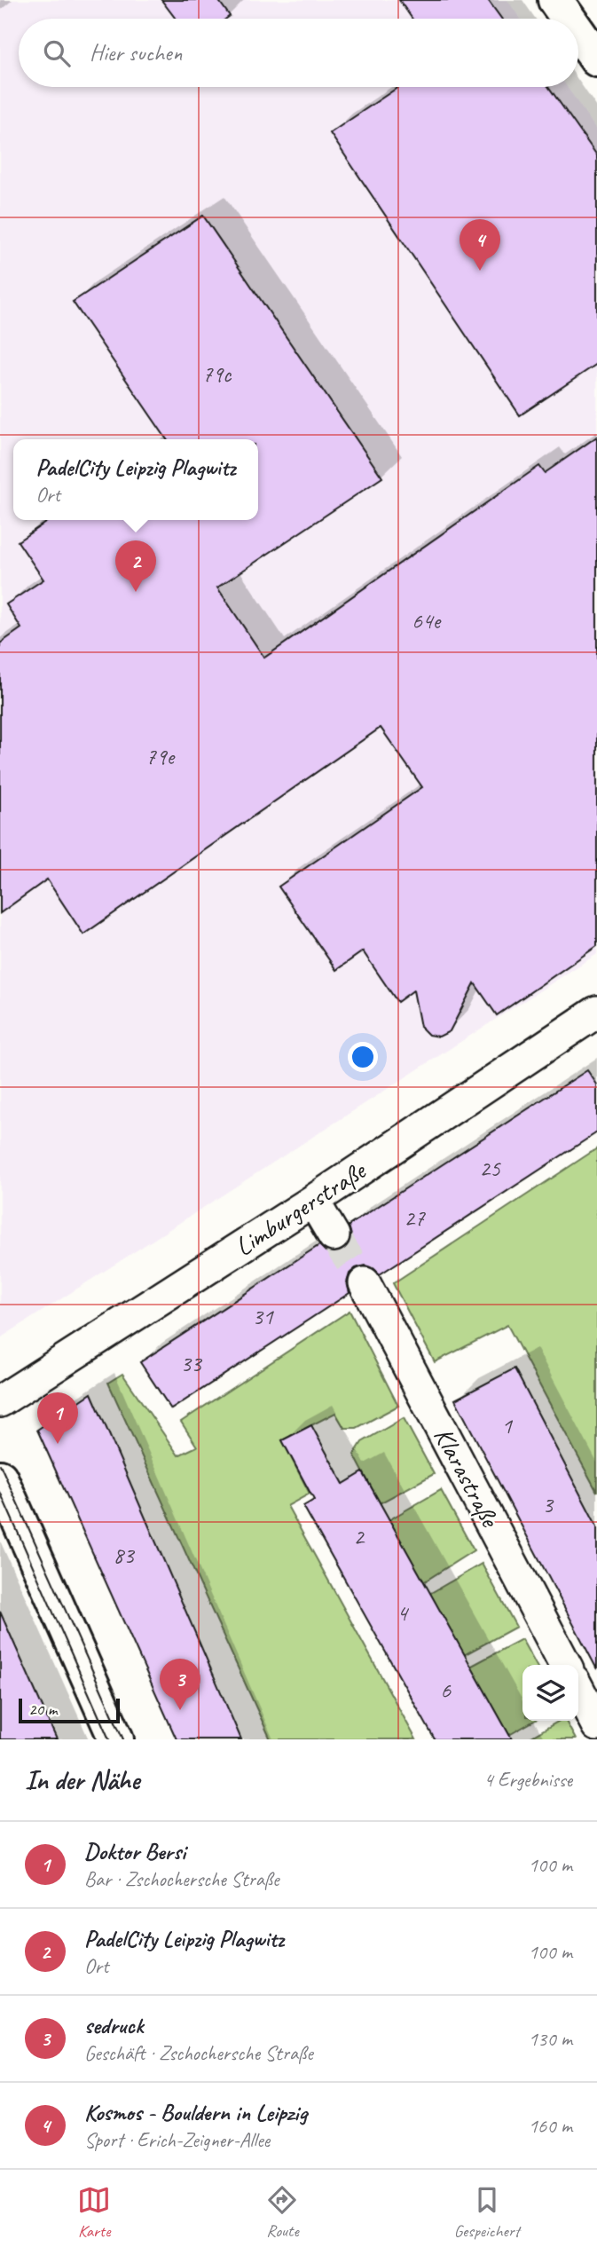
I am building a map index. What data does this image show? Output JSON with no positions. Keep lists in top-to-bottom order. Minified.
{"streets":{"street":["Limburgerstraße","Klarastraße"]},"house_numbers":["79c","64e","79e","25","27","31","33","1","3","2","83","4","6"],"scale_bar":"20 m","page":{"search":"Hier suchen","pins":["4","2","1","3"],"popup":["PadelCity Leipzig Plagwitz","Ort"],"scale":"20 m","heading":["In der Nähe","4 Ergebnisse"],"list":[{"mark":"1","name":"Doktor Bersi","note":"Bar · Zschochersche Straße","value":"100 m"},{"mark":"2","name":"PadelCity Leipzig Plagwitz","note":"Ort","value":"100 m"},{"mark":"3","name":"sedruck","note":"Geschäft · Zschochersche Straße","value":"130 m"},{"mark":"4","name":"Kosmos - Bouldern in Leipzig","note":"Sport · Erich-Zeigner-Allee","value":"160 m"}],"nav":["Karte","Route","Gespeichert"]}}
